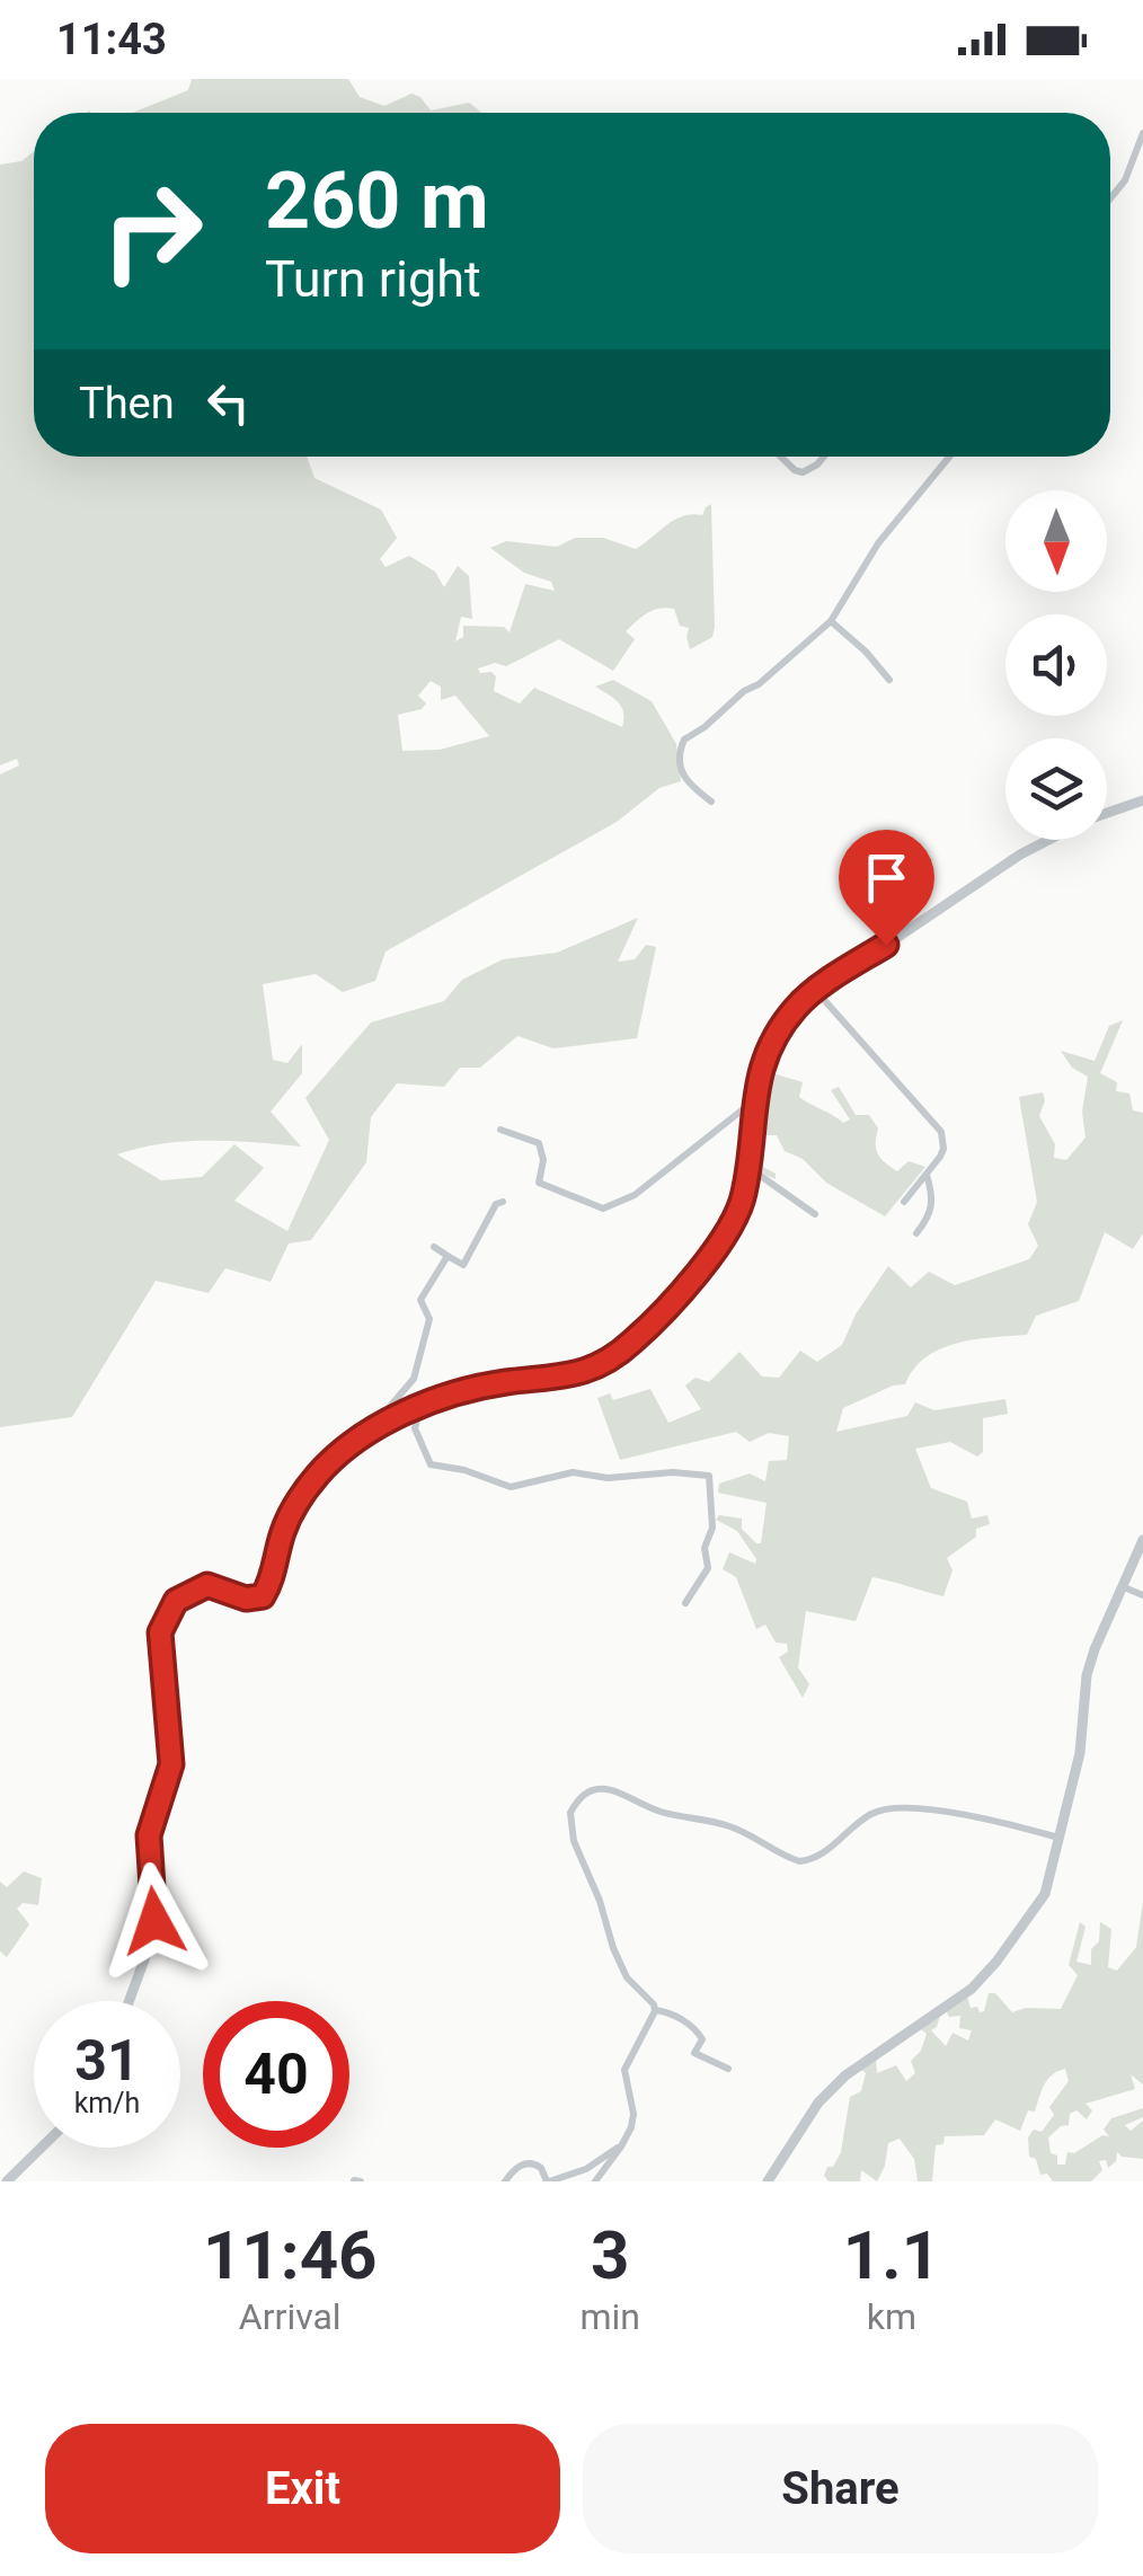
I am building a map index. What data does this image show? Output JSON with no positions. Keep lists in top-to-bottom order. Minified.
{"north":"bottom","page":{"status":"11:43","turn":["260 m","Turn right"],"then":"Then","speed":"31 km/h","limit":"40","eta":["11:46","Arrival","3","min","1.1","km"],"buttons":["Exit","Share"]}}
